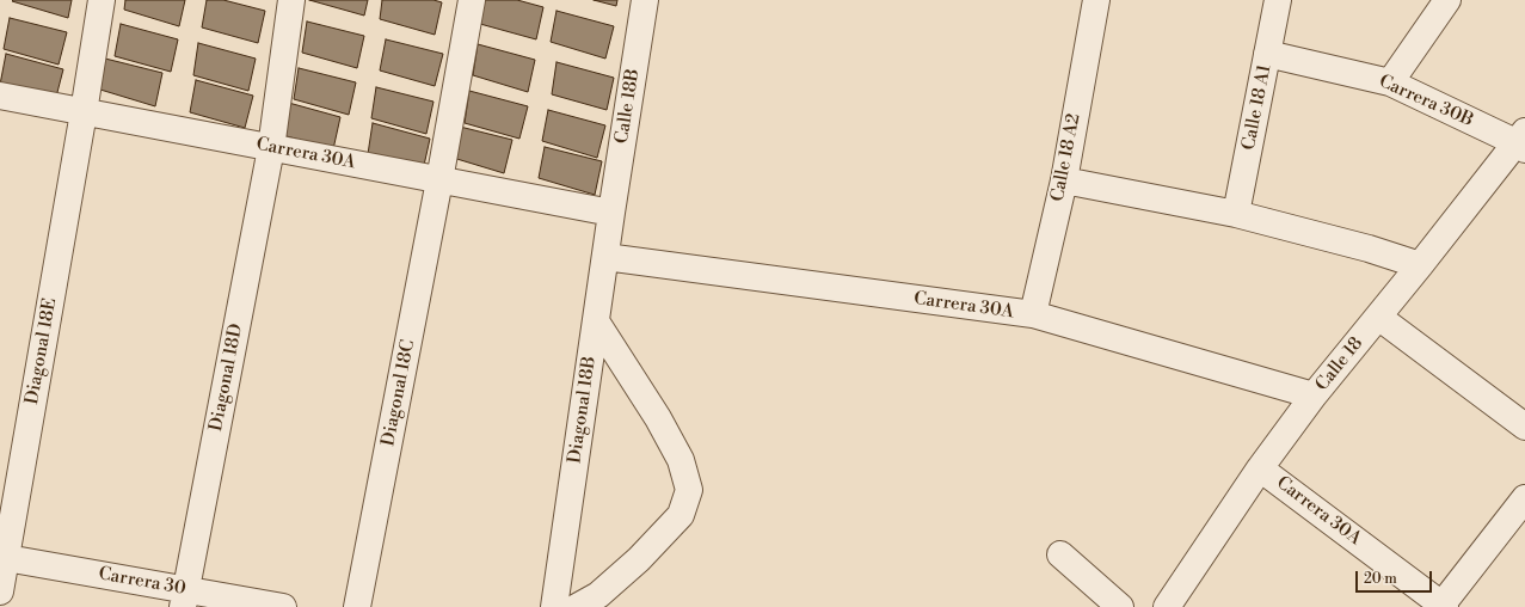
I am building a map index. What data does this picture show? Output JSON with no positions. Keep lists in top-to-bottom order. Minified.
{"streets":{"street":["Carrera 30B","Calle 18B","Calle 18 A1","Carrera 30A","Calle 18 A2","Diagonal 18E","Calle 18","Diagonal 18D","Diagonal 18C","Diagonal 18B","Carrera 30"]},"crossings":[["Carrera 30B","Calle 18 A1"],["Carrera 30B","Calle 18"],["Calle 18B","Carrera 30A"],["Calle 18B","Diagonal 18B"],["Carrera 30A","Calle 18 A2"],["Carrera 30A","Diagonal 18E"],["Carrera 30A","Calle 18"],["Carrera 30A","Diagonal 18D"],["Carrera 30A","Diagonal 18C"],["Carrera 30A","Diagonal 18B"],["Diagonal 18E","Carrera 30"],["Diagonal 18D","Carrera 30"]],"scale_bar":"20 m"}
